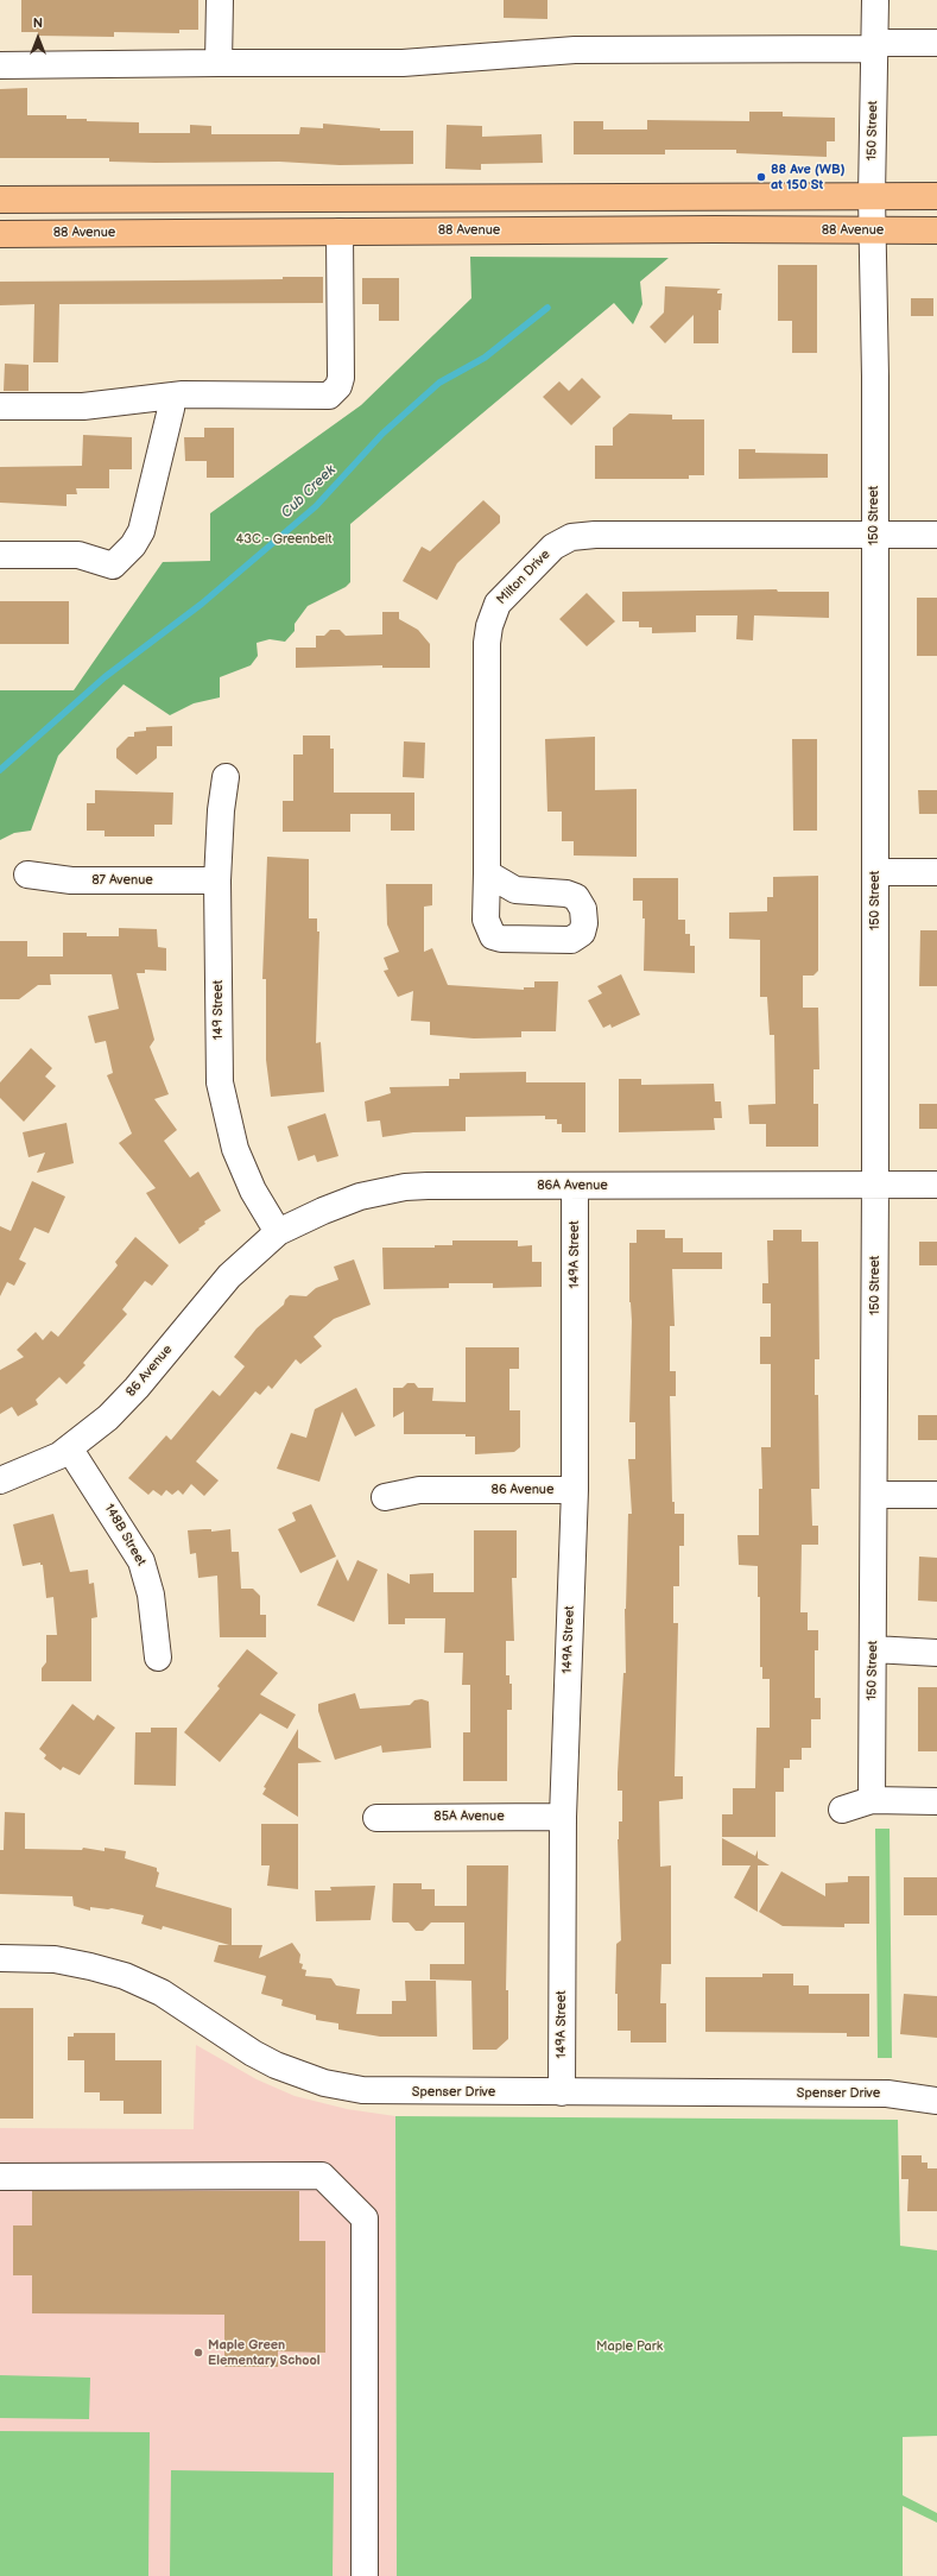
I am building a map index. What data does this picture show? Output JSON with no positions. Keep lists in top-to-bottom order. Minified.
{"streets":{"main road":["88 Avenue"],"street":["150 Street","Milton Drive","87 Avenue","149 Street","86A Avenue","149A Street","86 Avenue","148B Street","85A Avenue","Spenser Drive"]},"crossings":[["150 Street","88 Avenue"],["150 Street","Milton Drive"],["150 Street","86A Avenue"],["87 Avenue","149 Street"],["149 Street","86A Avenue"],["149 Street","86 Avenue"],["86A Avenue","149A Street"],["86A Avenue","86 Avenue"],["149A Street","86 Avenue"],["149A Street","85A Avenue"],["149A Street","Spenser Drive"],["86 Avenue","148B Street"]],"water":["Cub Creek"],"parks":["43C - Greenbelt","Maple Park"],"places":["88 Ave (WB) at 150 St","Maple Green Elementary School"],"north":"top"}
